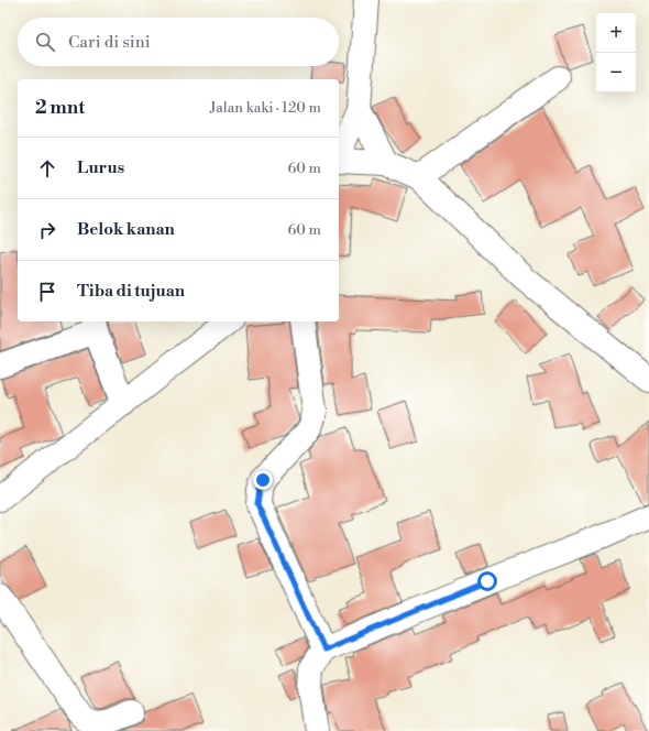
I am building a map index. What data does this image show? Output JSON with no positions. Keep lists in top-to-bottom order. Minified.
{"page":{"map_buttons":["+","−"],"search":"Cari di sini","heading":["2 mnt","Jalan kaki · 120 m"],"list":[["Lurus","60 m"],["Belok kanan","60 m"],"Tiba di tujuan"]}}
